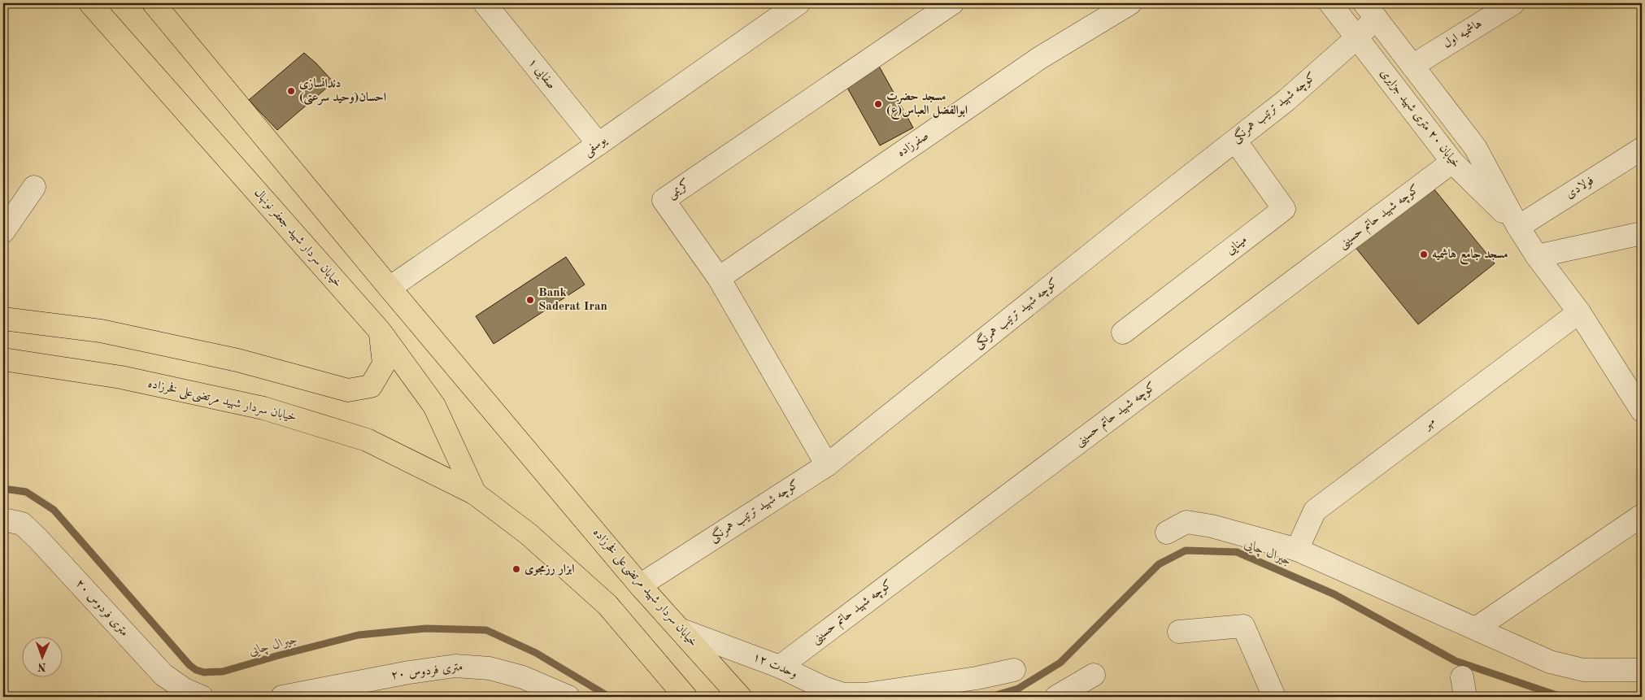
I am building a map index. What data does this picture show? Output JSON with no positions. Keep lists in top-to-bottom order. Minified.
{"streets":{"main road":["خیابان سردار شهید جعفر نونهال","خیابان سردار شهید مرتضی‌علی فخرزاده"],"street":["هاشمیه اول","صفایی ۱","کوچه شهید ترتیب همرنگی","خیابان ۲۰ متری شهید جزایری","صفرزاده","یوسفی","فولادی","کریمی","کوچه شهید حاتم حسینی","مینایی","مهر","۲۰ متری فردوس","وحدت ۱۲"]},"crossings":[["هاشمیه اول","خیابان ۲۰ متری شهید جزایری"],["صفایی ۱","یوسفی"],["کوچه شهید ترتیب همرنگی","خیابان ۲۰ متری شهید جزایری"],["کوچه شهید ترتیب همرنگی","کریمی"],["کوچه شهید ترتیب همرنگی","مینایی"],["کوچه شهید ترتیب همرنگی","خیابان سردار شهید مرتضی‌علی فخرزاده"],["خیابان ۲۰ متری شهید جزایری","فولادی"],["خیابان ۲۰ متری شهید جزایری","کوچه شهید حاتم حسینی"],["خیابان ۲۰ متری شهید جزایری","مهر"],["صفرزاده","کریمی"],["یوسفی","خیابان سردار شهید مرتضی‌علی فخرزاده"],["کوچه شهید حاتم حسینی","وحدت ۱۲"],["خیابان سردار شهید جعفر نونهال","خیابان سردار شهید مرتضی‌علی فخرزاده"],["خیابان سردار شهید مرتضی‌علی فخرزاده","وحدت ۱۲"]],"water":["جیرال چایی"],"places":["دندانسازی احسان(وحید سرعتی)","مسجد حضرت ابوالفضل العباس(ع)","مسجد جامع هاشمیه","Bank Saderat Iran","ابزار رزمجوی"],"north":"bottom"}
